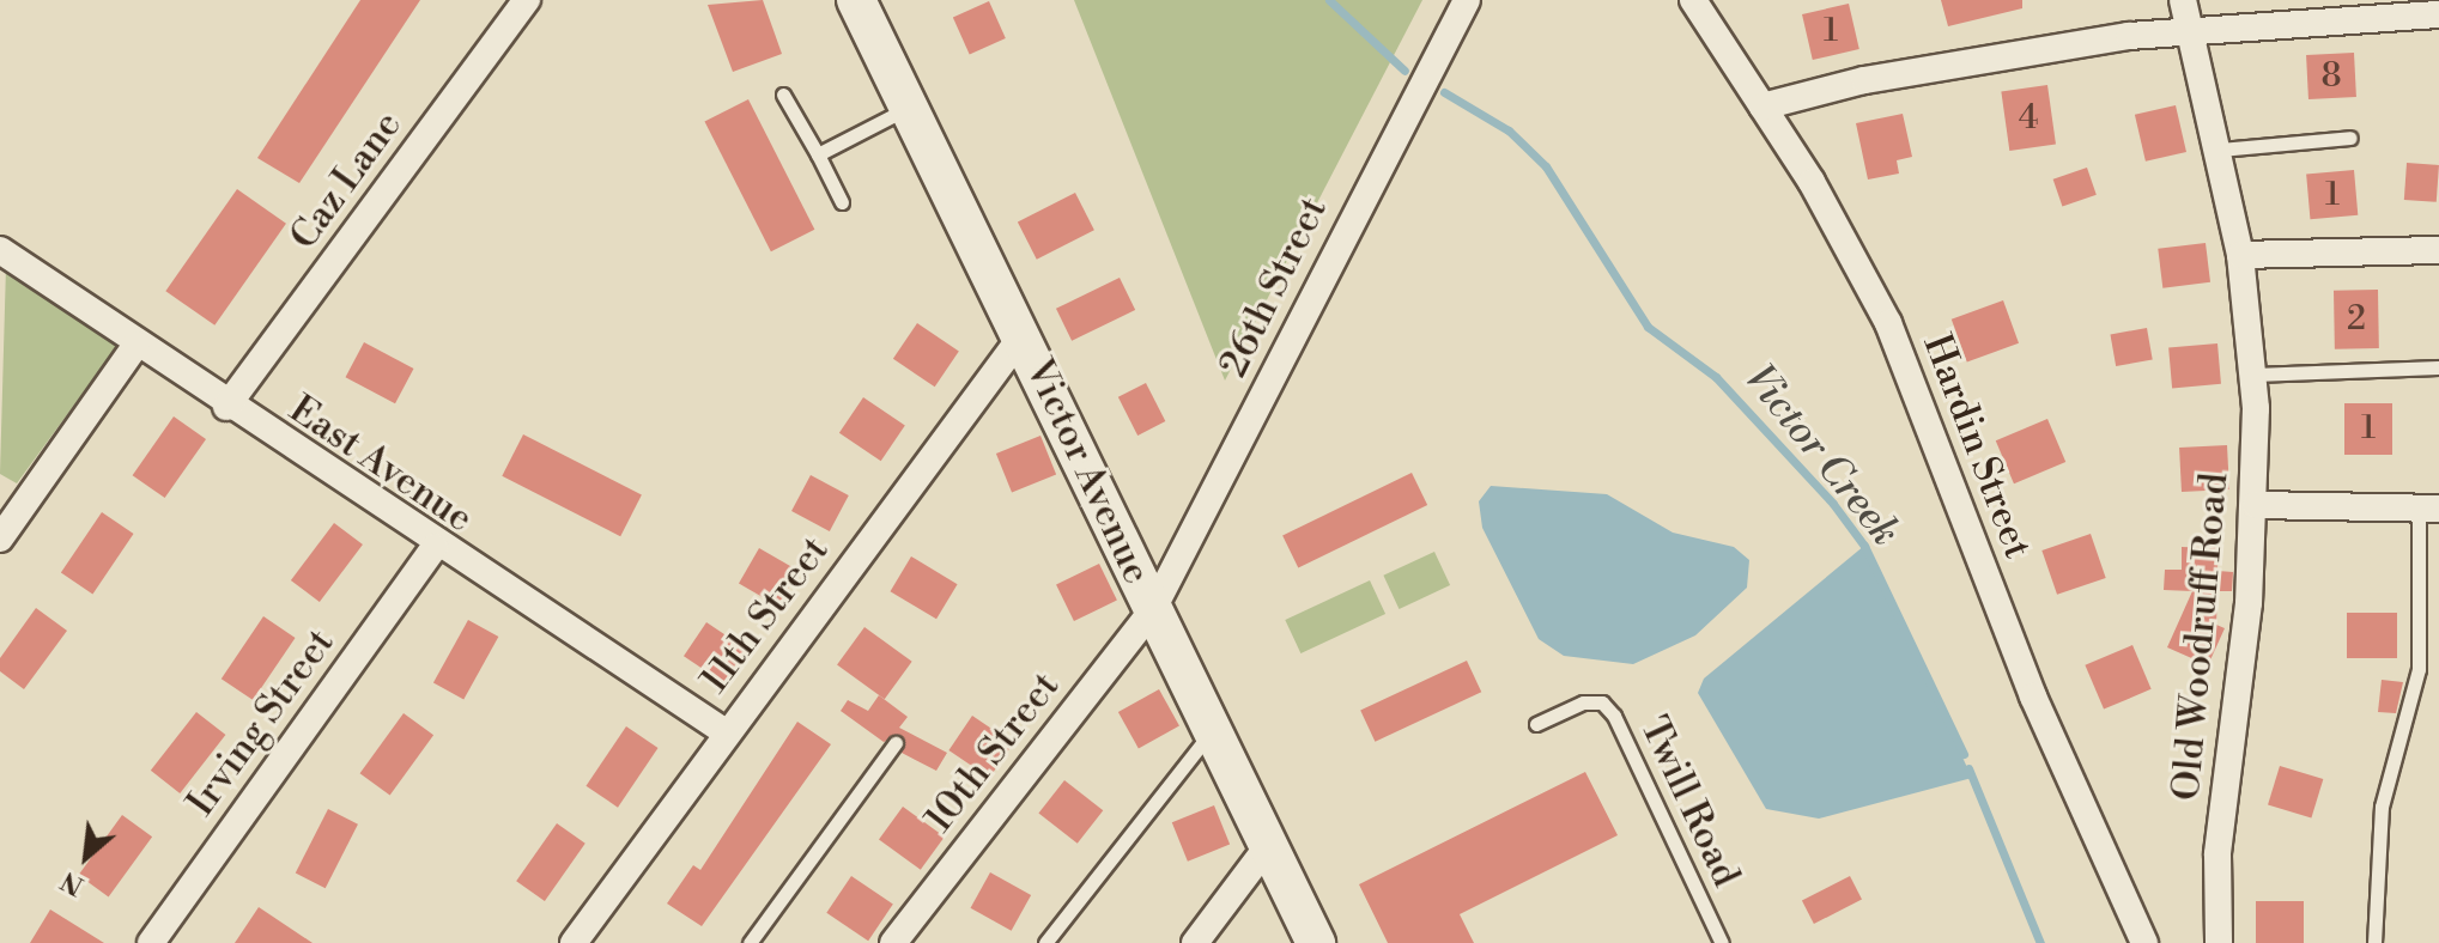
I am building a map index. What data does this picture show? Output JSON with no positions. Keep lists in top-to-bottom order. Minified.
{"streets":{"street":["Caz Lane","26th Street","Hardin Street","East Avenue","Victor Avenue","11th Street","Old Woodruff Road","Irving Street","10th Street"],"lane":["Twill Road"]},"crossings":[["Caz Lane","East Avenue"],["26th Street","Victor Avenue"],["26th Street","10th Street"],["East Avenue","11th Street"],["East Avenue","Irving Street"],["Victor Avenue","11th Street"],["Victor Avenue","10th Street"]],"water":["Victor Creek"],"house_numbers":["1","8","4","1","2","1"],"north":"bottom left"}
